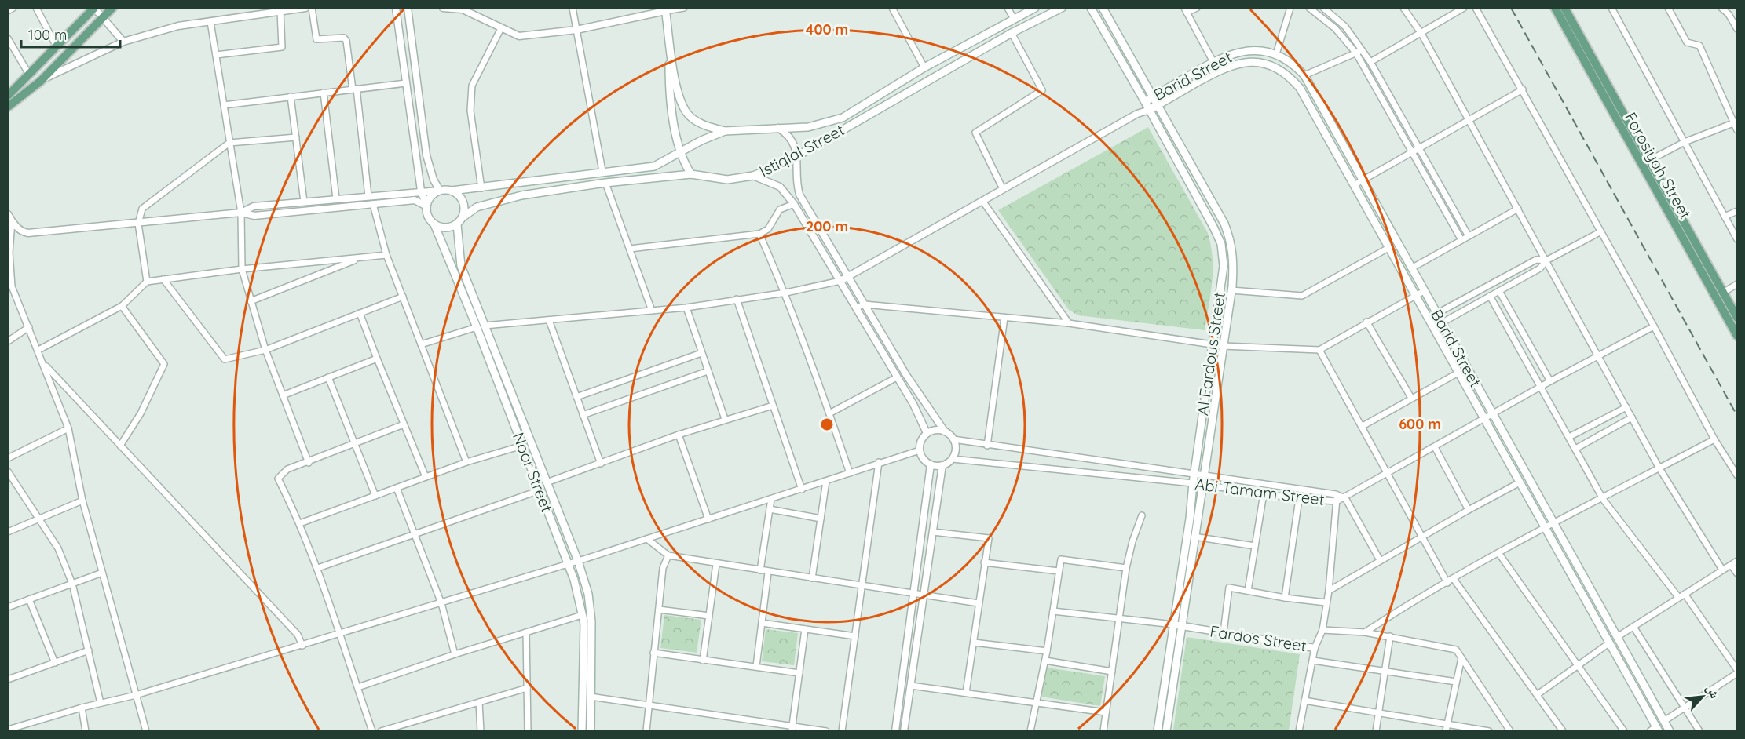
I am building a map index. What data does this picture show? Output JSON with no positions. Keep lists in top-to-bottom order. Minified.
{"streets":{"main road":["Barid Street","Istiqlal Street","Forosiyah Street","Al Fardous Street","Noor Street"],"street":["Abi Tamam Street","Fardos Street"]},"crossings":[["Barid Street","Al Fardous Street"],["Istiqlal Street","Noor Street"],["Al Fardous Street","Abi Tamam Street"],["Al Fardous Street","Fardos Street"]],"scale_bar":"100 m","north":"top right","rings":["400 m","200 m","600 m"]}
